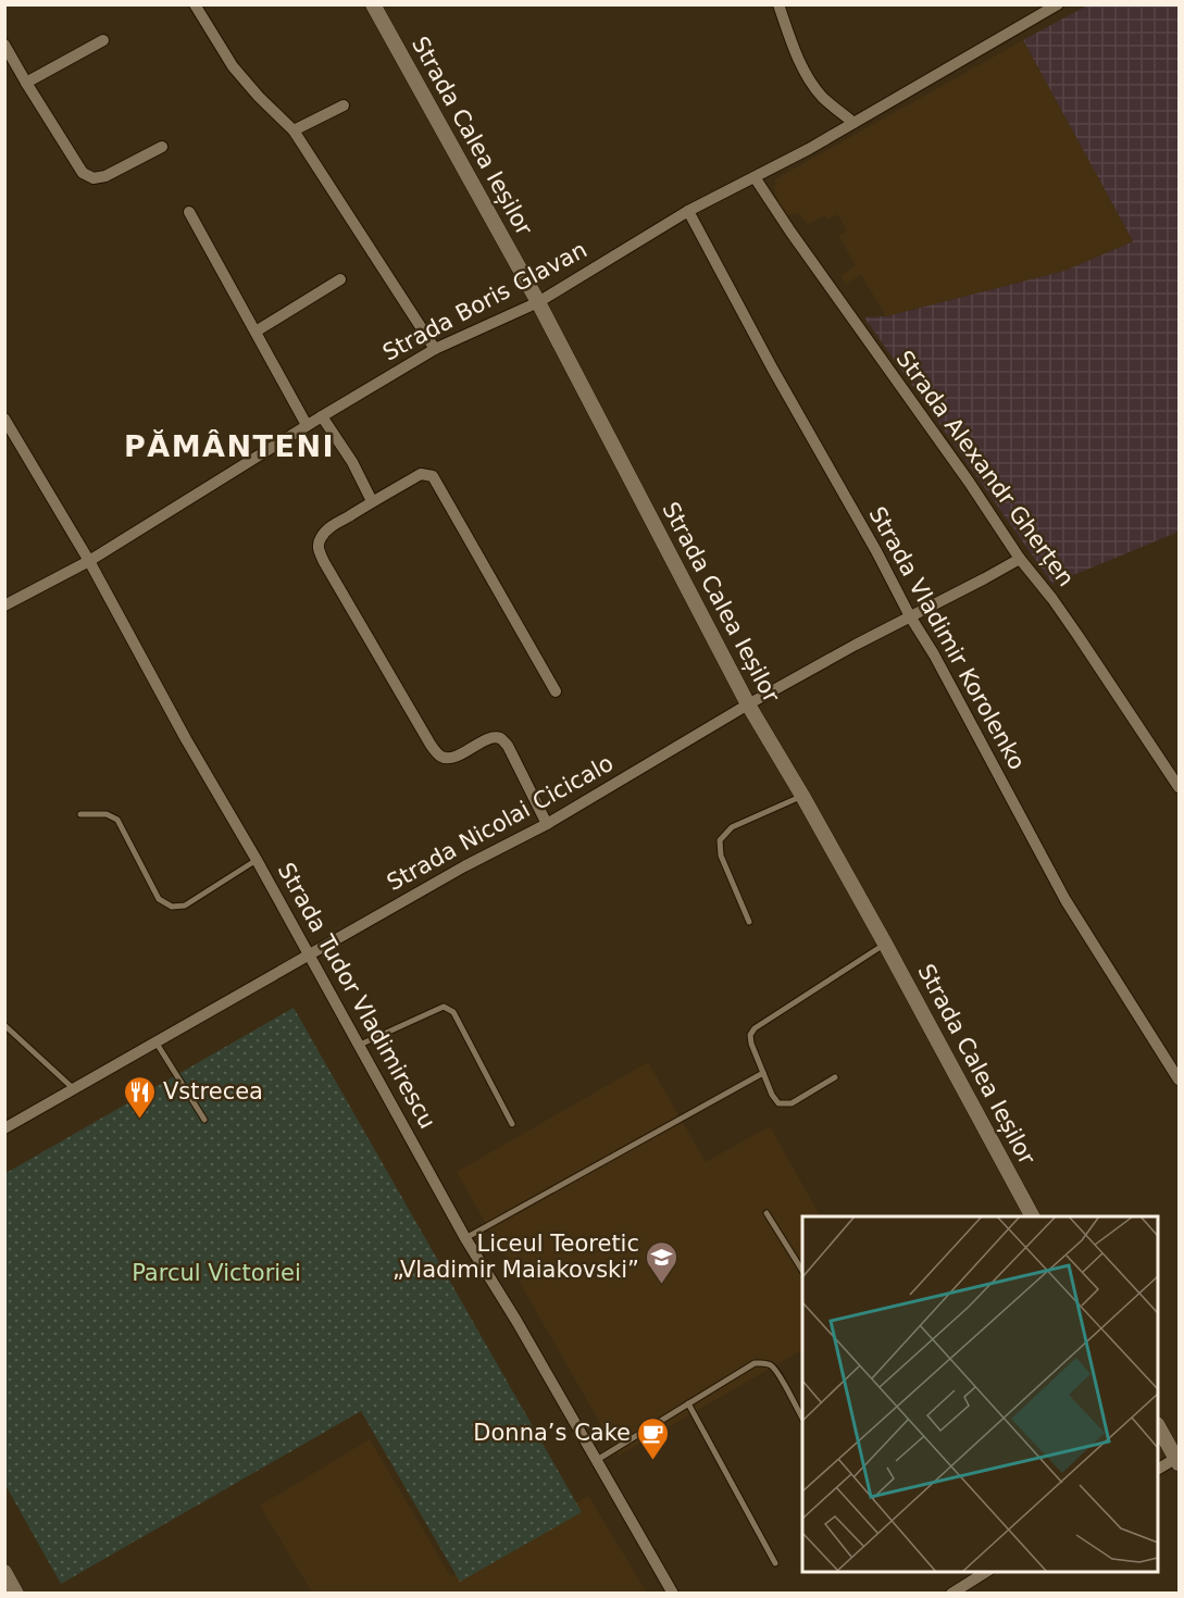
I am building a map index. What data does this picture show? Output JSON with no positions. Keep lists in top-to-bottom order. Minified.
{"streets":{"street":["Strada Calea Ieșilor","Strada Boris Glavan","Strada Alexandr Gherțen","Strada Vladimir Korolenko","Strada Nicolai Cicicalo","Strada Tudor Vladimirescu"]},"crossings":[["Strada Calea Ieșilor","Strada Boris Glavan"],["Strada Calea Ieșilor","Strada Nicolai Cicicalo"],["Strada Boris Glavan","Strada Alexandr Gherțen"],["Strada Boris Glavan","Strada Vladimir Korolenko"],["Strada Boris Glavan","Strada Tudor Vladimirescu"],["Strada Alexandr Gherțen","Strada Nicolai Cicicalo"],["Strada Vladimir Korolenko","Strada Nicolai Cicicalo"],["Strada Nicolai Cicicalo","Strada Tudor Vladimirescu"]],"districts":["PĂMÂNTENI"],"parks":["Parcul Victoriei"],"places":{"restaurant":["Vstrecea"],"school or university":["Liceul Teoretic „Vladimir Maiakovski”"],"cafe":["Donna’s Cake"]}}
